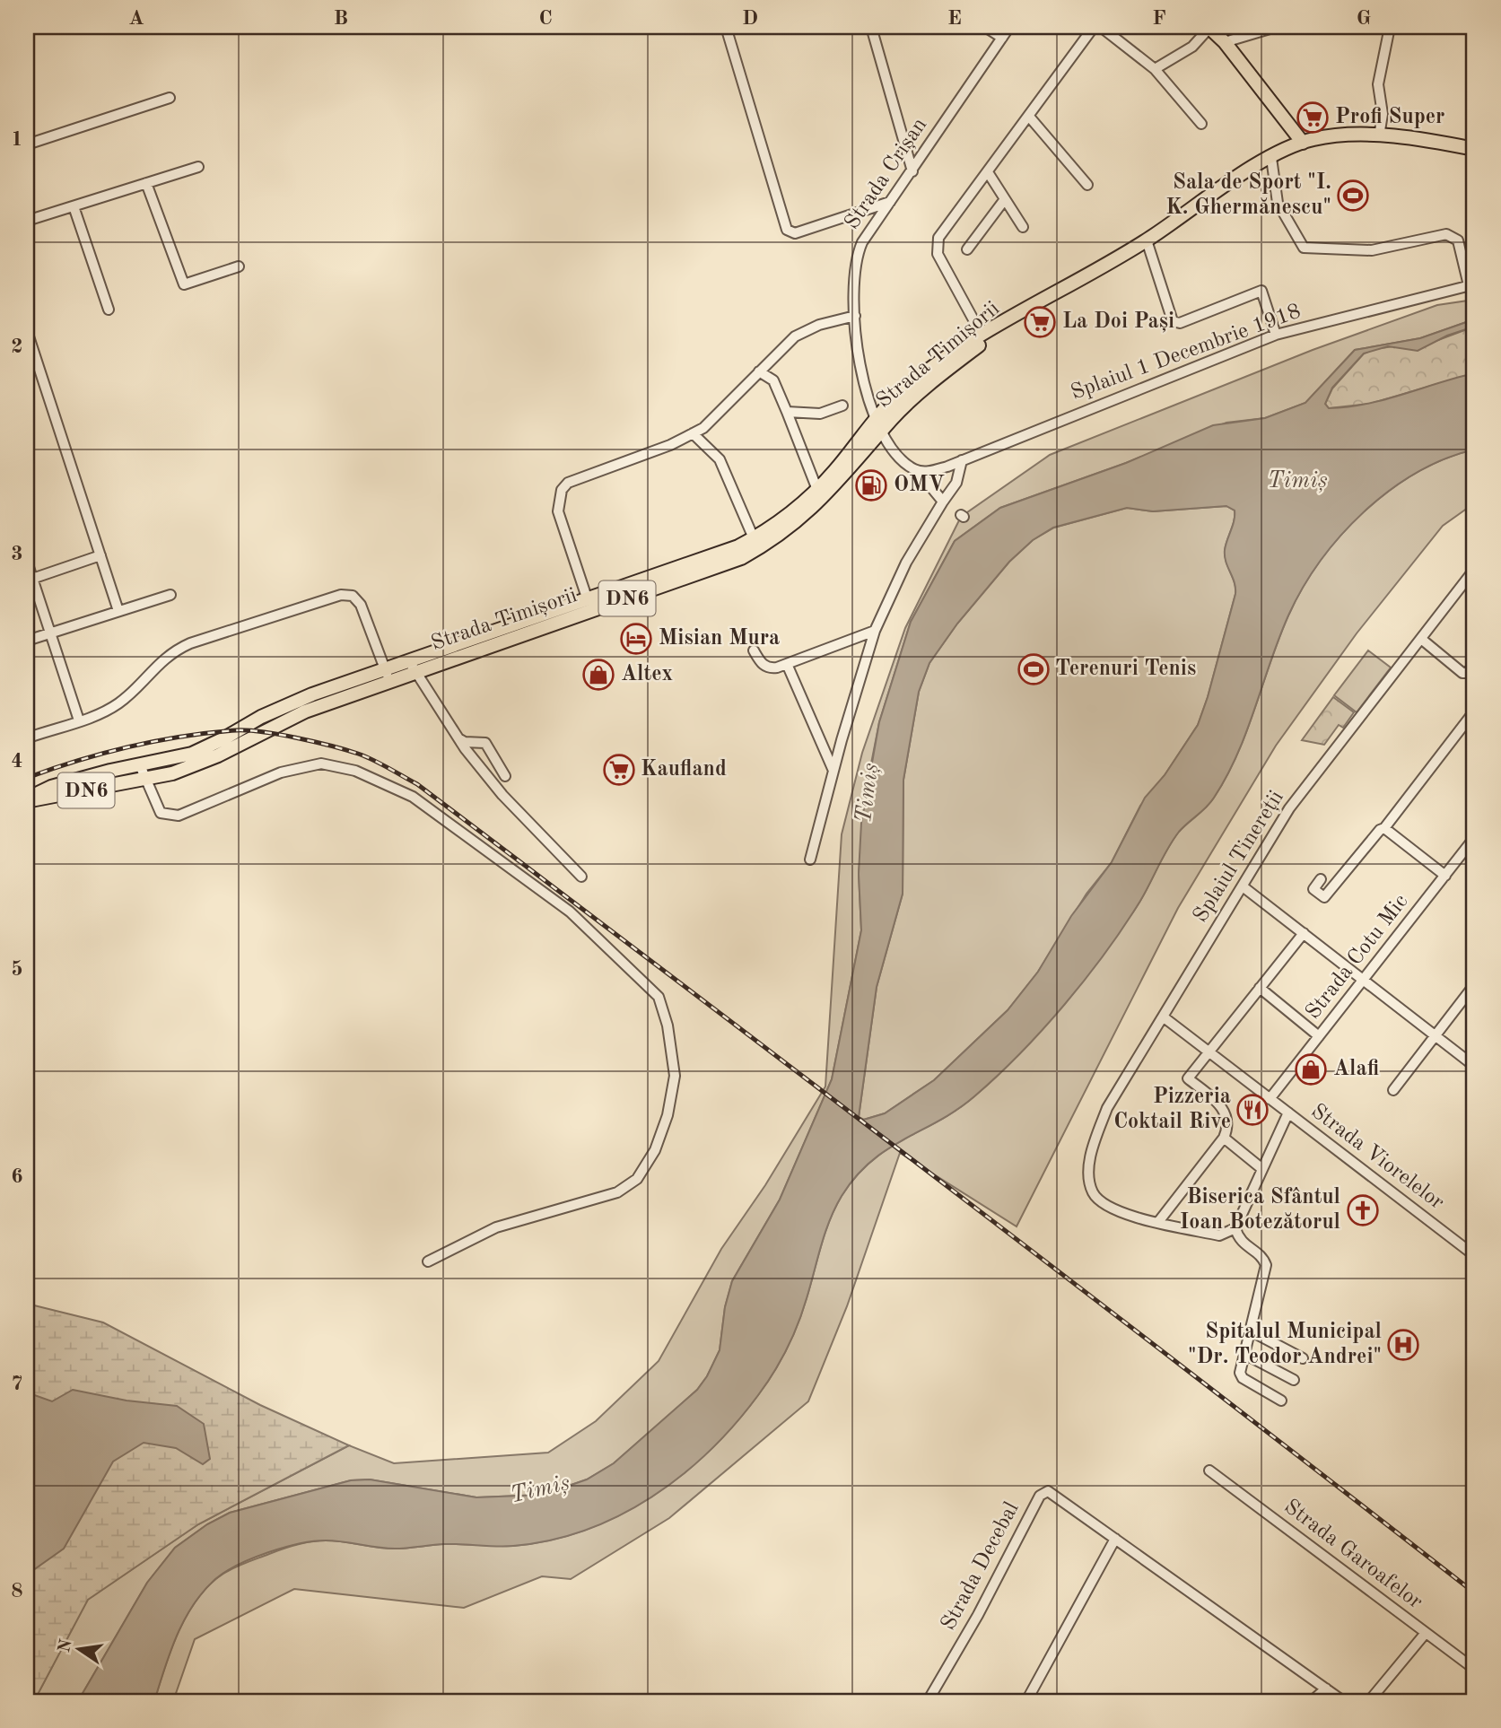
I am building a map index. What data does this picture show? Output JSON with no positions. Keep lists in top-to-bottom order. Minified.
{"streets":{"main road":["Strada Timișorii","DN6"],"street":["Strada Crișan","Splaiul 1 Decembrie 1918","Splaiul Tinereții","Strada Cotu Mic","Strada Viorelelor","Strada Garoafelor","Strada Decebal"]},"crossings":[["Strada Crișan","Strada Timișorii"],["Splaiul Tinereții","Strada Viorelelor"],["Strada Cotu Mic","Strada Viorelelor"]],"water":["Timiș"],"places":{"supermarket":["Profi Super","La Doi Pași","Kaufland"],"sports":["Sala de Sport \"I. K. Ghermănescu\"","Terenuri Tenis"],"fuel station":["OMV"],"hotel":["Misian Mura"],"shop":["Altex","Alafi"],"restaurant":["Pizzeria Coktail Rive"],"church":["Biserica Sfântul Ioan Botezătorul"],"hospital":["Spitalul Municipal \"Dr. Teodor Andrei\""]},"north":"left","grid":{"columns":["A","B","C","D","E","F","G"],"rows":["1","2","3","4","5","6","7","8"]}}
